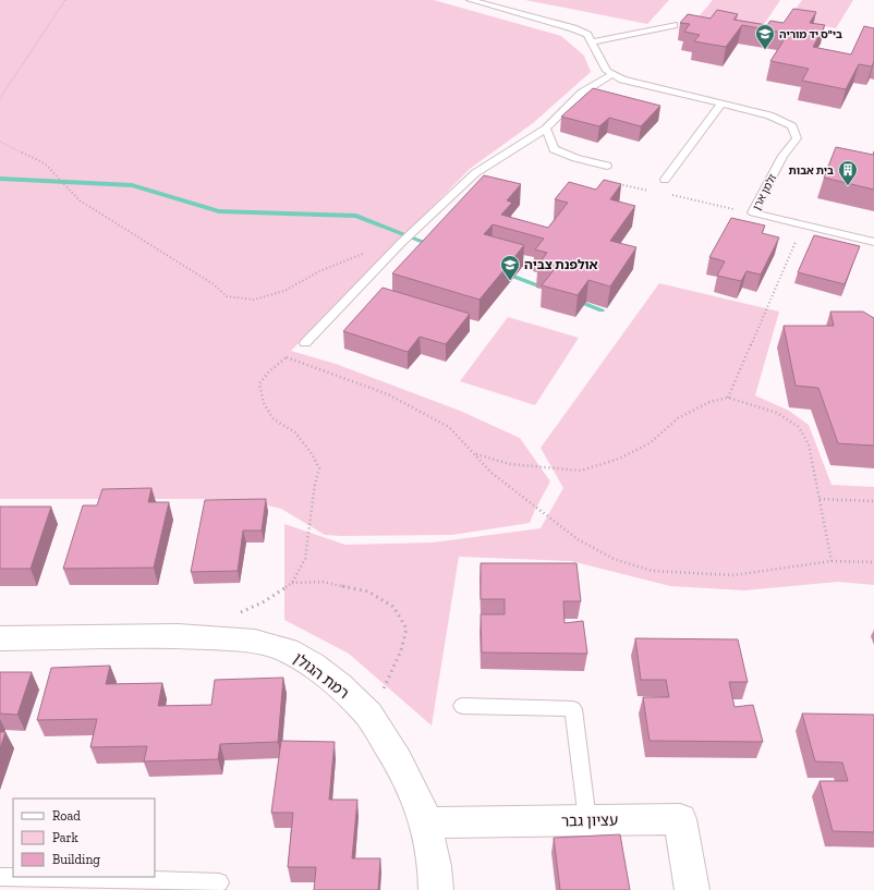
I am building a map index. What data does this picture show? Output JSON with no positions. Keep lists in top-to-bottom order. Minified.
{"streets":{"street":["רמת הגולן","עציון גבר"],"lane":["זלמן ארן"]},"crossings":[["רמת הגולן","עציון גבר"]],"places":{"school or university":["בי\"ס יד מוריה","אולפנת צביה"],"building":["בית אבות"]},"legend":["Road","Park","Building"]}
